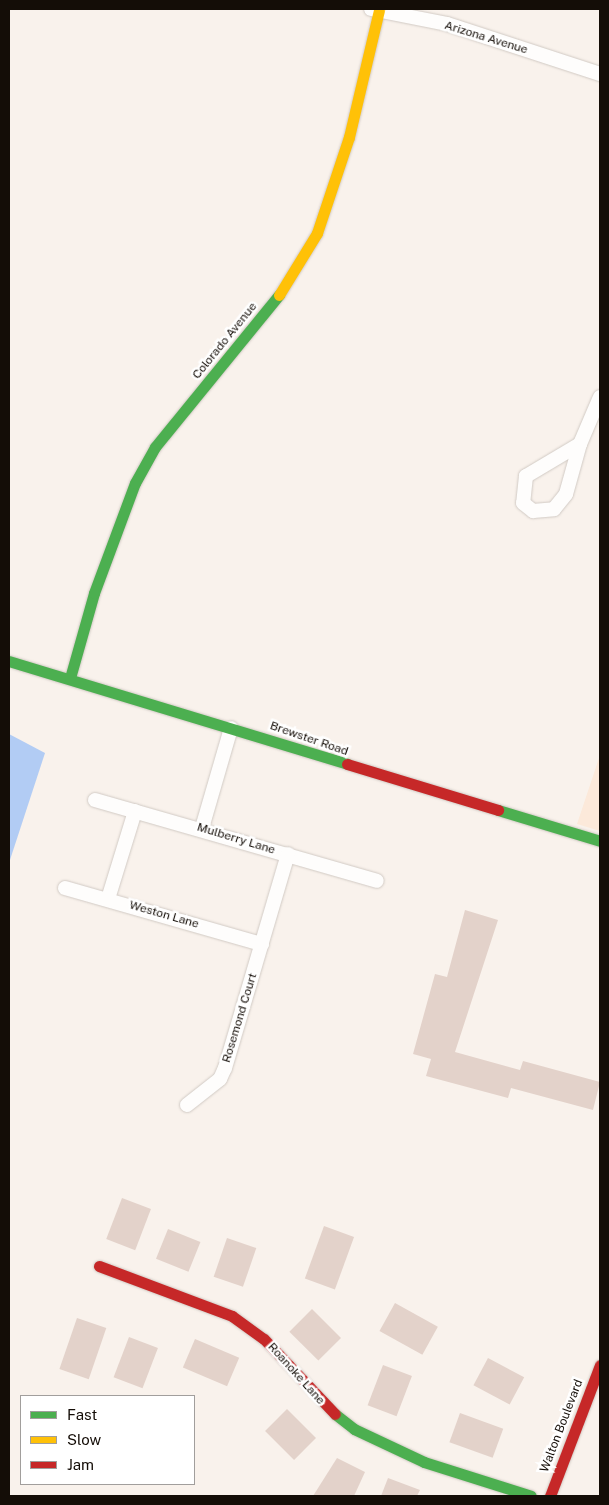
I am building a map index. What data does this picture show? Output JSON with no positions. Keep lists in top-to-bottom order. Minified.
{"streets":{"street":["Arizona Avenue","Colorado Avenue","Brewster Road","Mulberry Lane","Weston Lane","Rosemond Court","Roanoke Lane","Walton Boulevard"]},"crossings":[["Arizona Avenue","Colorado Avenue"],["Colorado Avenue","Brewster Road"],["Mulberry Lane","Rosemond Court"],["Weston Lane","Rosemond Court"]],"legend":["Fast","Slow","Jam"]}
